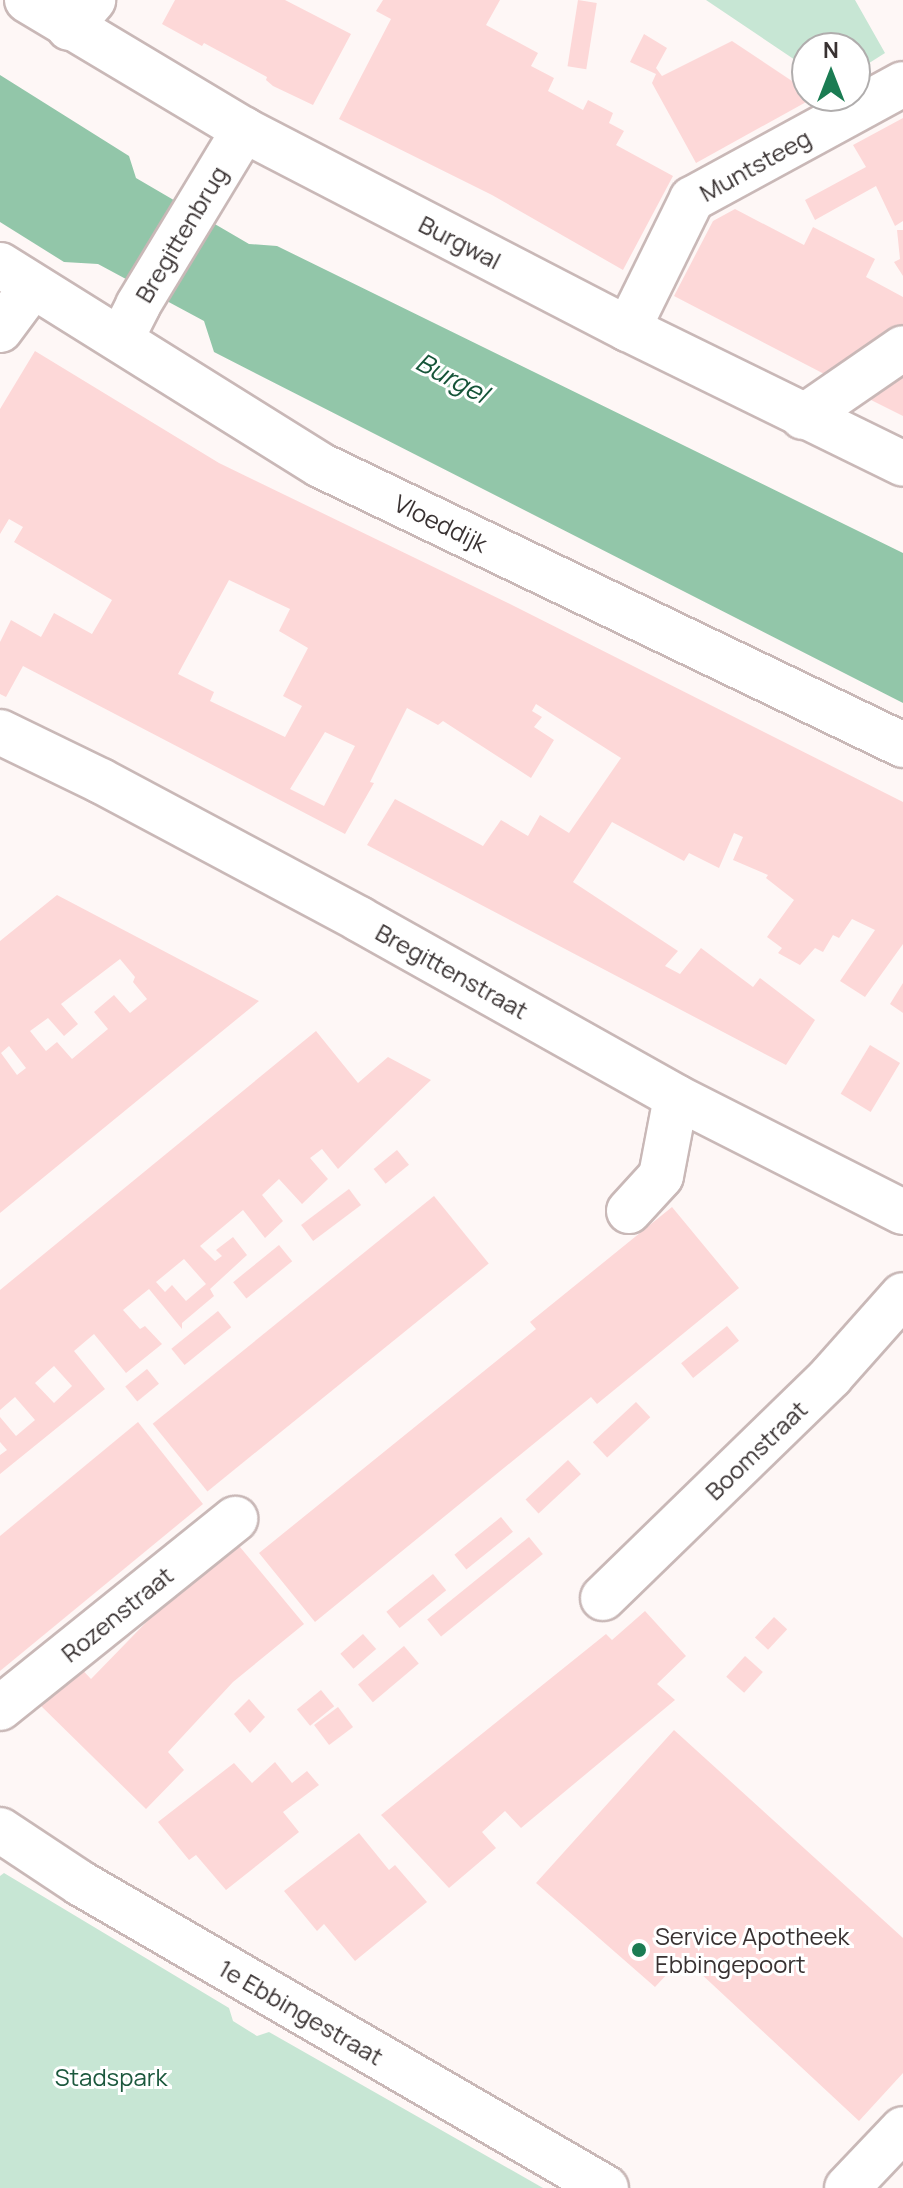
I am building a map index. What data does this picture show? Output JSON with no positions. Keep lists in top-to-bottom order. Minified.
{"streets":{"street":["Muntsteeg","Bregittenbrug","Burgwal","Vloeddijk","Bregittenstraat","Boomstraat","Rozenstraat","1e Ebbingestraat"]},"crossings":[["Muntsteeg","Burgwal"],["Bregittenbrug","Burgwal"],["Bregittenbrug","Vloeddijk"]],"water":["Burgel"],"parks":["Stadspark"],"places":["Service Apotheek Ebbingepoort"],"north":"top"}
